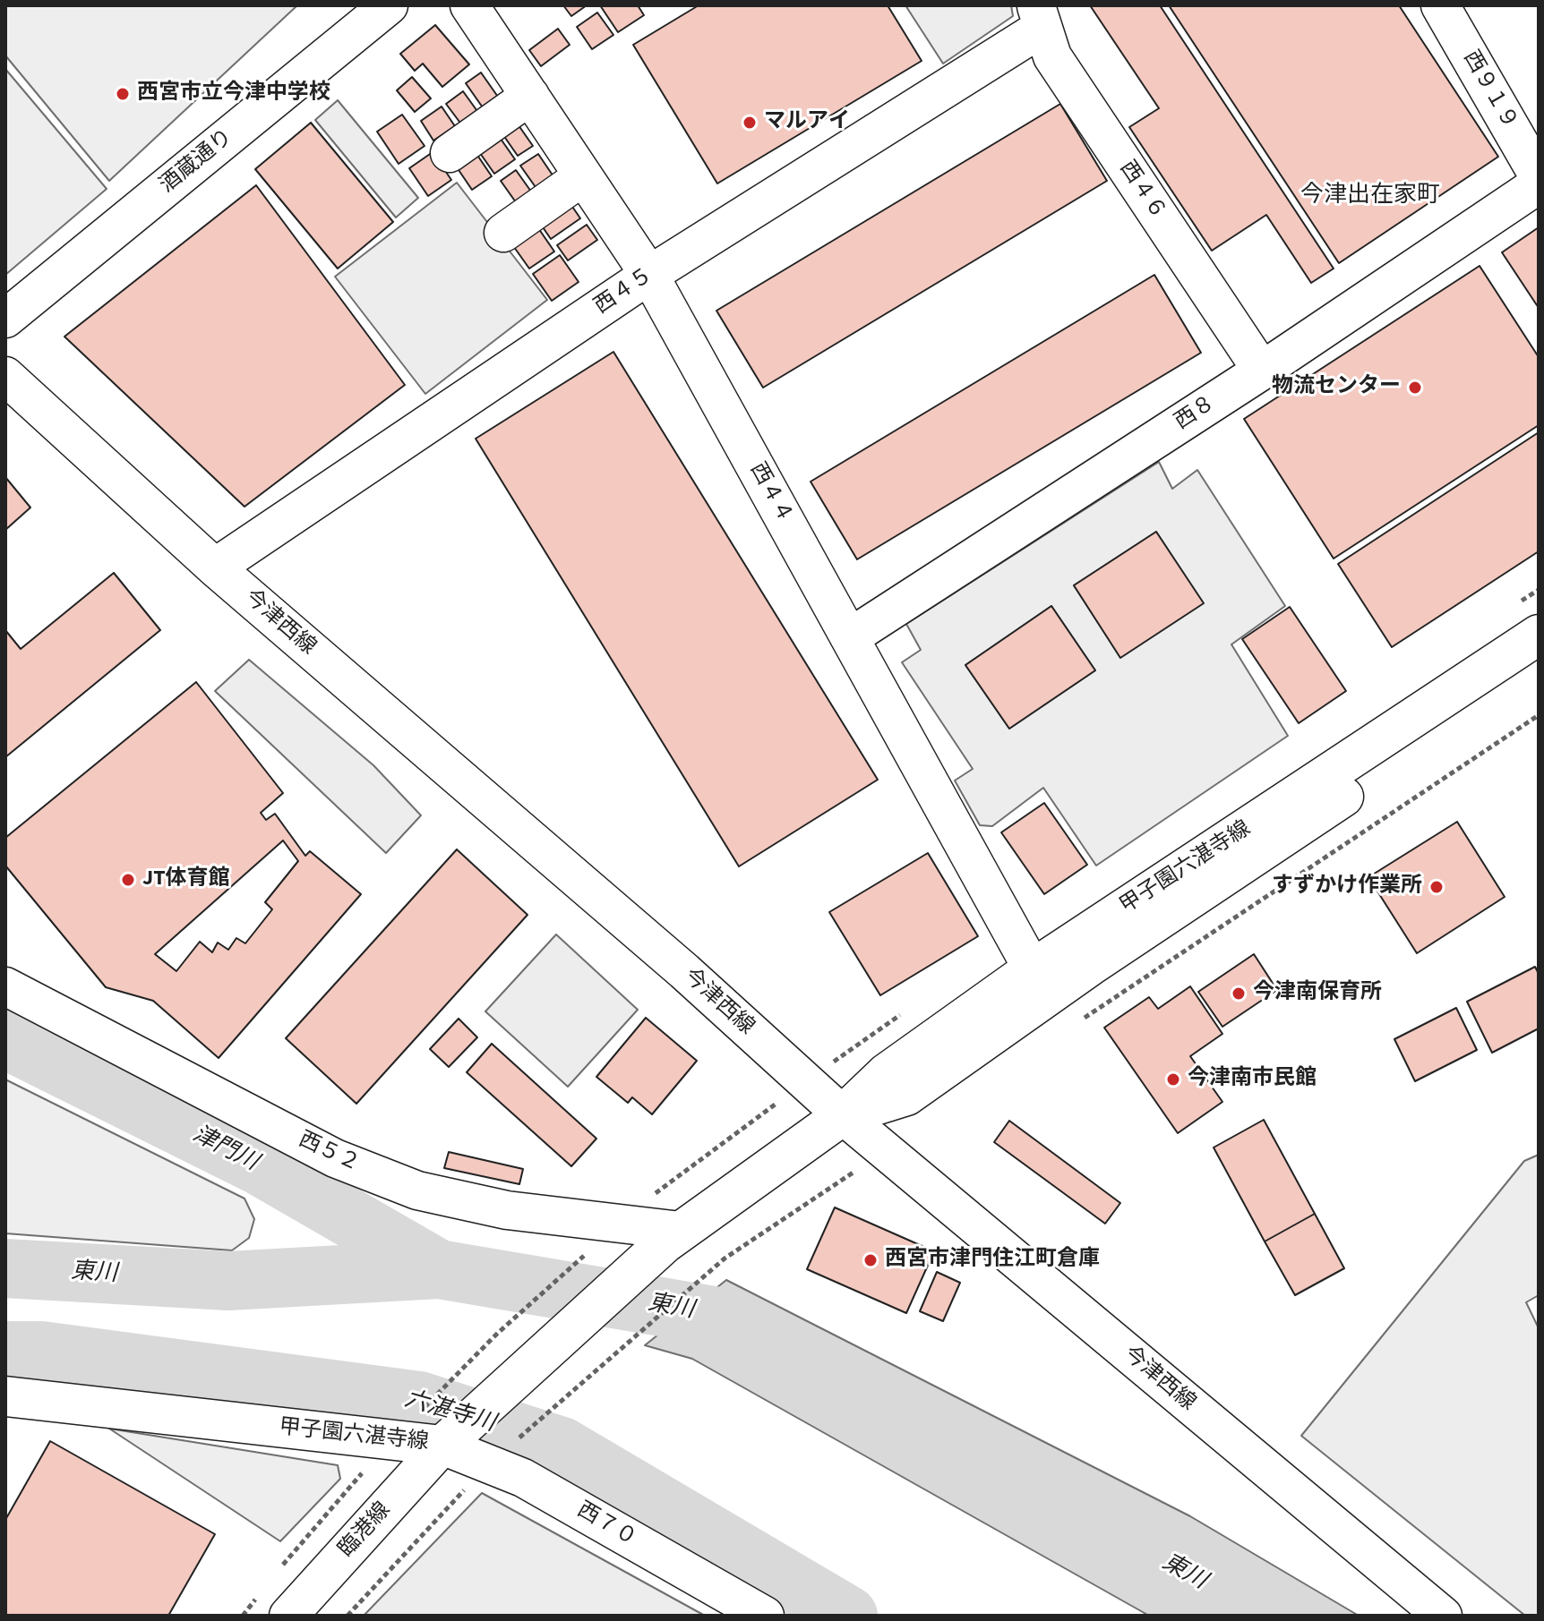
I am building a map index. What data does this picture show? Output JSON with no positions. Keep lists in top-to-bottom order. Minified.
{"streets":{"main road":["甲子園六湛寺線"],"street":["西９１９","酒蔵通り","西４６","西４５","西８","西４４","今津西線","西５２","西７０","臨港線"]},"crossings":[["西４６","西４５"],["西４６","西８"],["西４５","西４４"],["西４５","今津西線"],["西８","西４４"],["西４４","甲子園六湛寺線"],["今津西線","甲子園六湛寺線"],["甲子園六湛寺線","西５２"],["甲子園六湛寺線","西７０"],["甲子園六湛寺線","臨港線"],["西７０","臨港線"]],"districts":["今津出在家町"],"water":["津門川","東川","六湛寺川"],"places":["西宮市立今津中学校","マルアイ","物流センター","JT体育館","すずかけ作業所","今津南保育所","今津南市民館","西宮市津門住江町倉庫"]}
